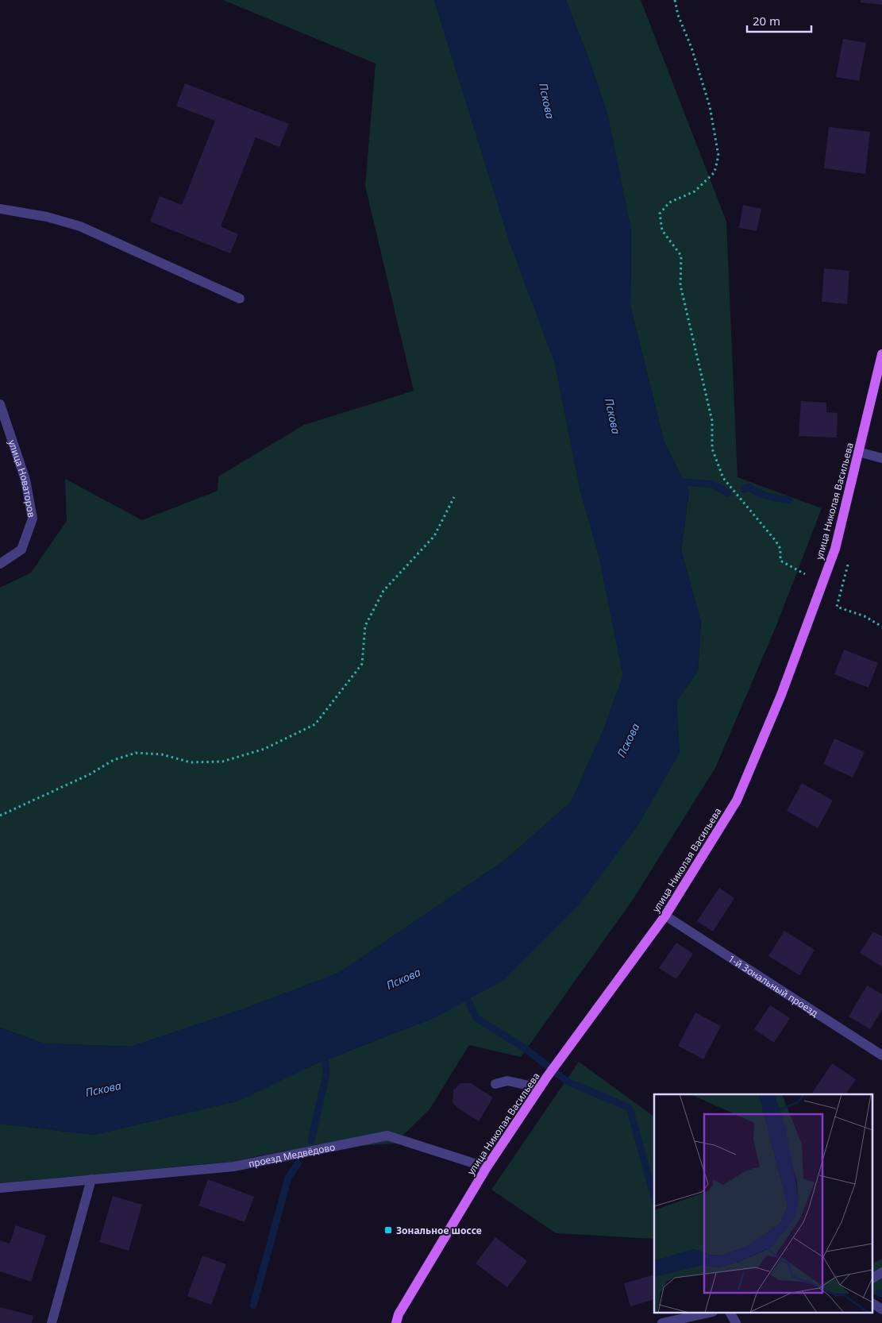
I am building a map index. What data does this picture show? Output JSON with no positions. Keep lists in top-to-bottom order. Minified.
{"streets":{"main road":["улица Николая Васильева"],"street":["улица Новаторов","1-й Зональный проезд","проезд Медвёдово"]},"crossings":[["улица Николая Васильева","1-й Зональный проезд"],["улица Николая Васильева","проезд Медвёдово"]],"water":["Пскова"],"places":{"transit":["Зональное шоссе"]},"scale_bar":"20 m"}
